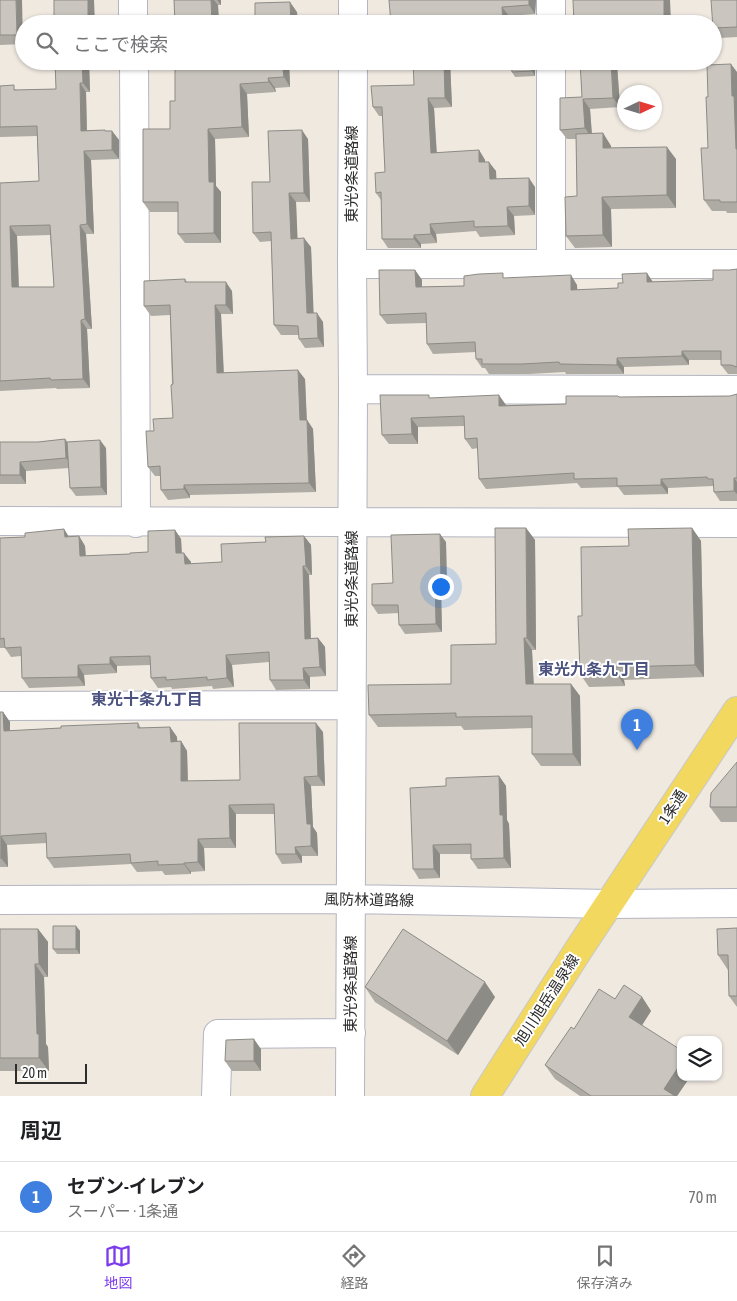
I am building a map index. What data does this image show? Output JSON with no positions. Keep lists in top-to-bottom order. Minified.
{"streets":{"main road":["1条通","旭川旭岳温泉線"],"street":["東光9条道路線","風防林道路線"]},"crossings":[["東光9条道路線","風防林道路線"],["1条通","風防林道路線"],["1条通","旭川旭岳温泉線"],["風防林道路線","旭川旭岳温泉線"]],"districts":["東光九条九丁目","東光十条九丁目"],"scale_bar":"20 m","north":"right","page":{"search":"ここで検索","pins":"1","scale":"20 m","heading":"周辺","list":[{"mark":"1","name":"セブン-イレブン","note":"スーパー · 1条通","value":"70 m"}],"nav":["地図","経路","保存済み"]}}
